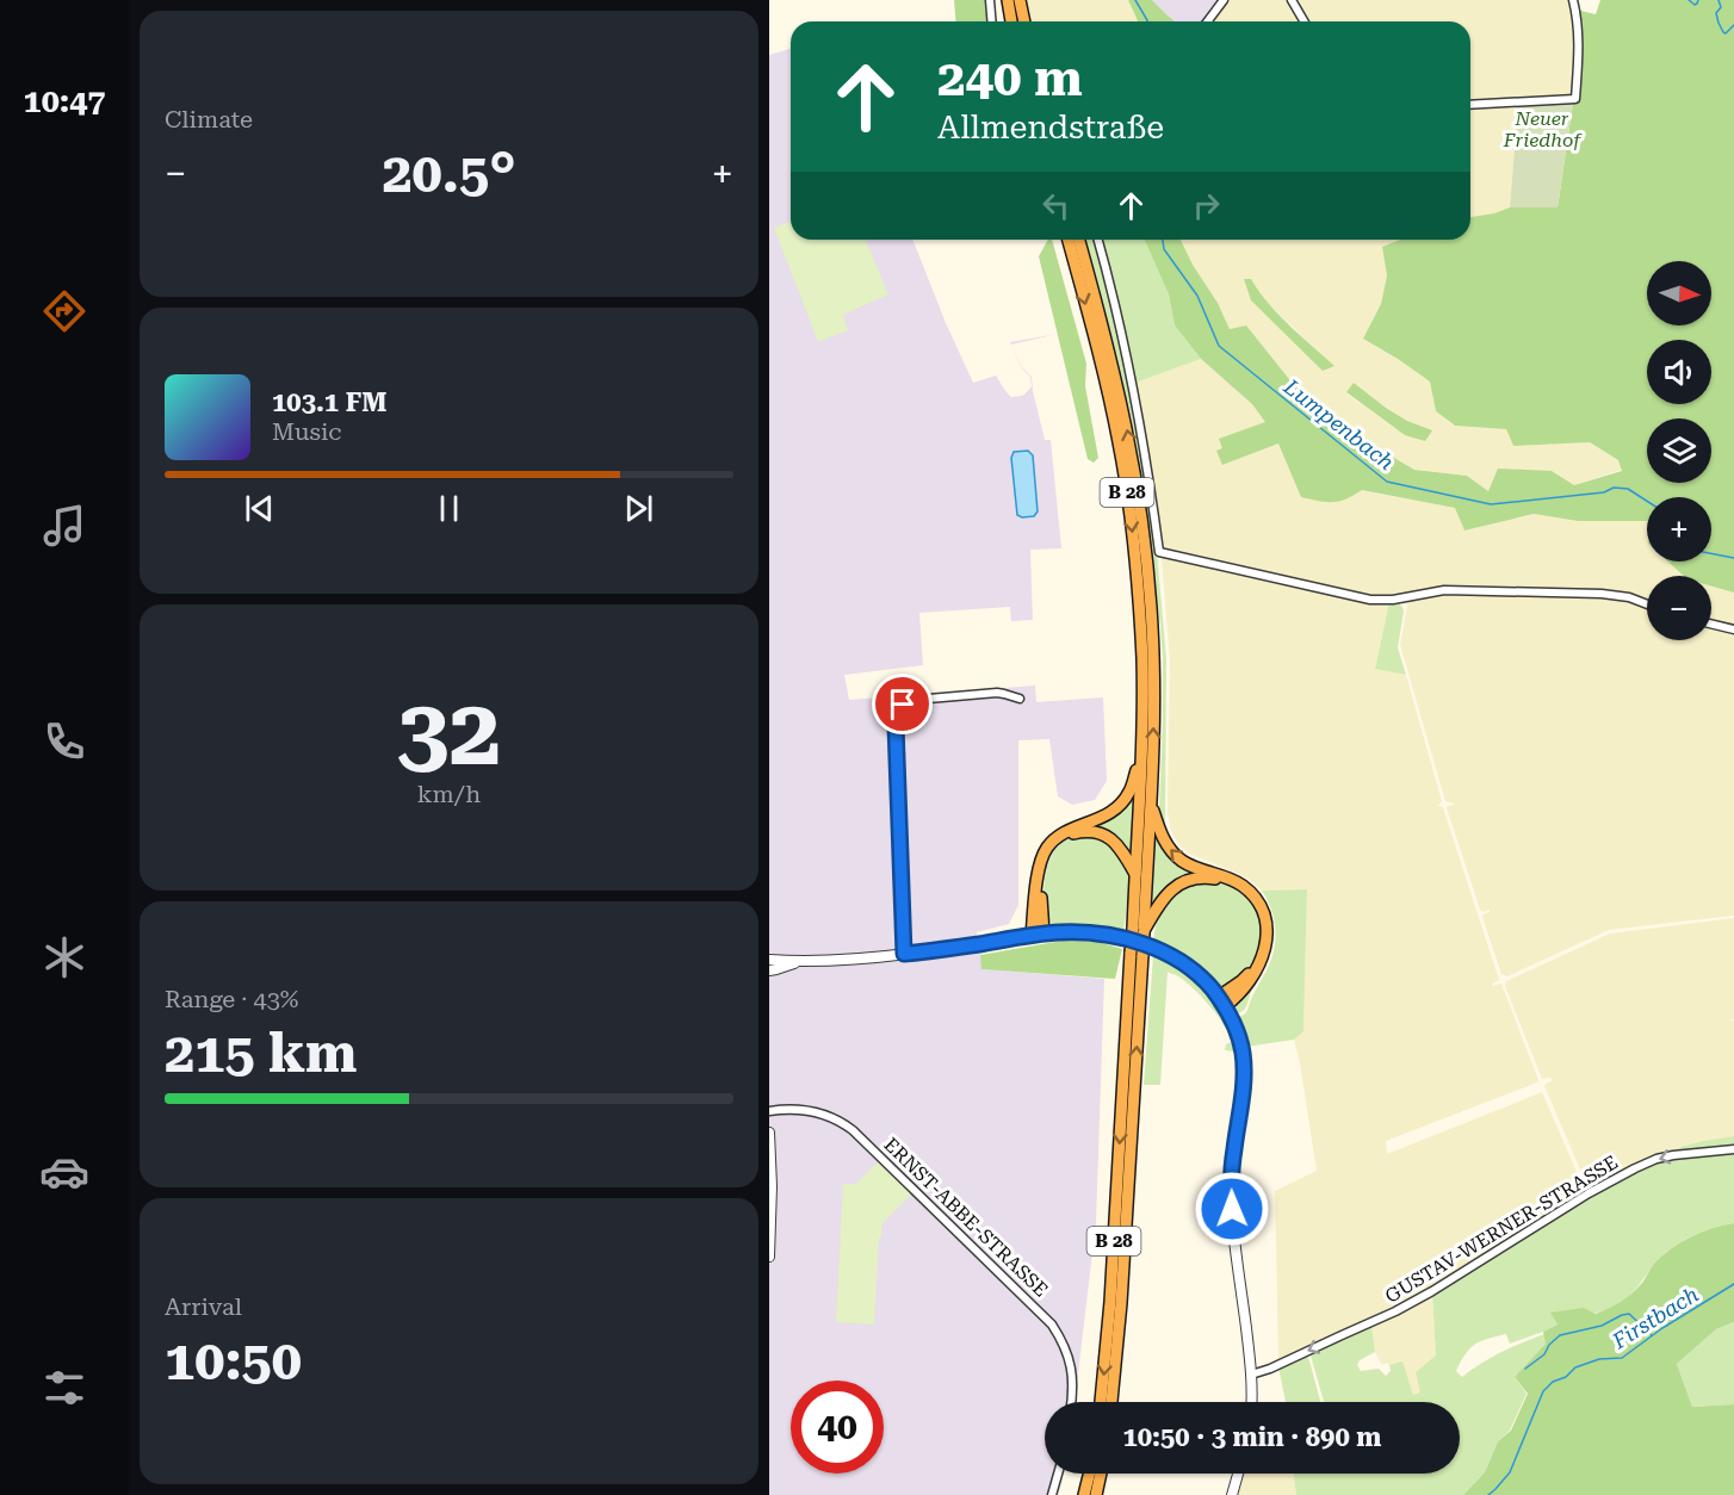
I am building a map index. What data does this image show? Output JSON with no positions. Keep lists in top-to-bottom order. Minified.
{"streets":{"highway":["B 28"],"street":["ERNST-ABBE-STRASSE","GUSTAV-WERNER-STRASSE"]},"one_way":["GUSTAV-WERNER-STRASSE"],"water":["Lumpenbach","Firstbach"],"parks":["Neuer Friedhof"],"north":"right","page":{"tabs":"10:47","tile":["Climate",["32","km/h"],["Range · 43%","215 km"],["Arrival","10:50"]],"turn":["240 m","Allmendstraße"],"heat":["−","20.5°","+"],"map_buttons":["+","−"],"song":["103.1 FM","Music"],"limit":"40","trip":"10:50 · 3 min · 890 m"}}
